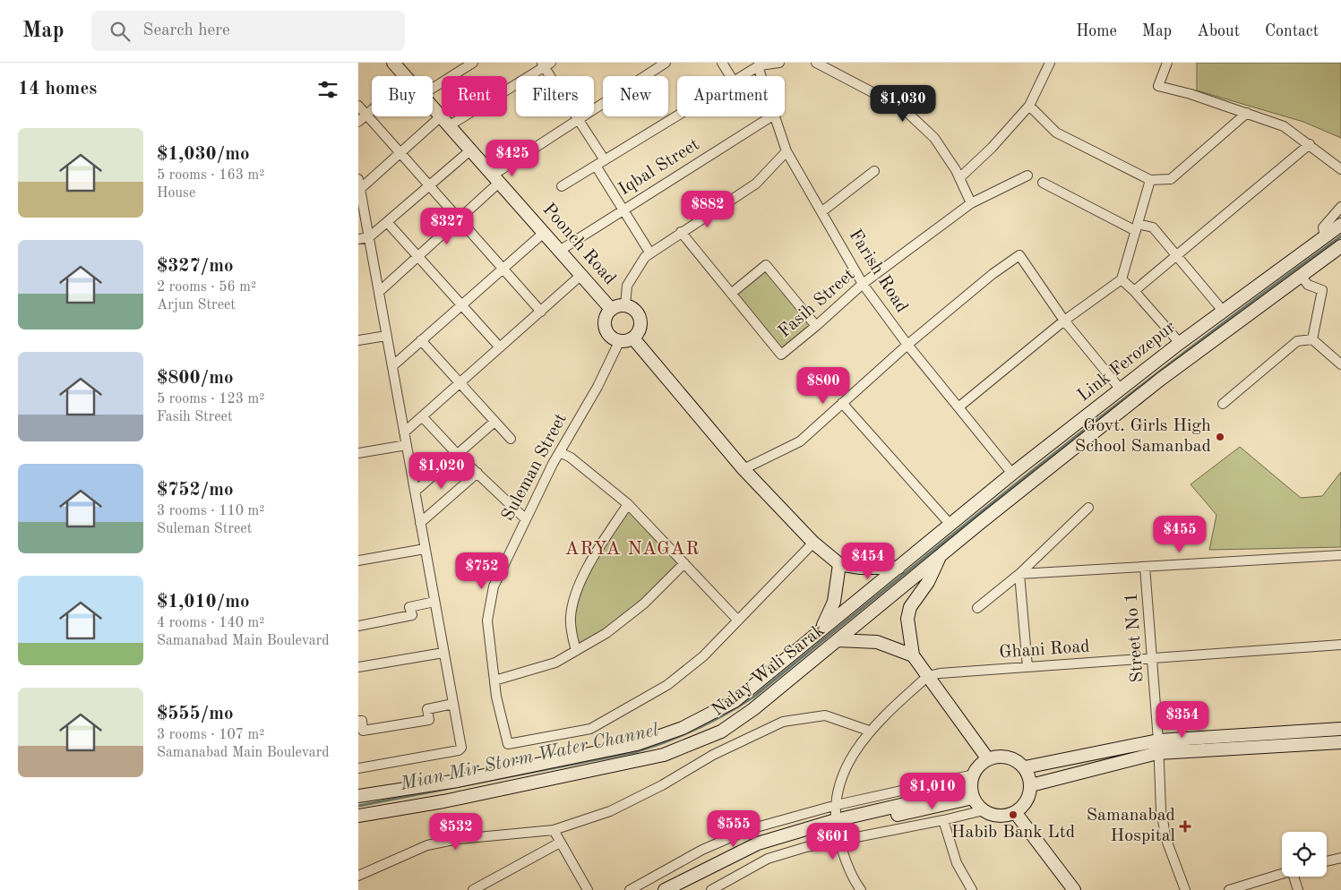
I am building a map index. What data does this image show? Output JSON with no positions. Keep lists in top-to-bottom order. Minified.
{"streets":{"main road":["Poonch Road","Link Ferozepur","Nalay Wali Sarak"],"street":["Iqbal Street","Farish Road","Fasih Street","Suleman Street","Street No 1","Ghani Road"]},"crossings":[["Iqbal Street","Poonch Road"],["Poonch Road","Suleman Street"],["Farish Road","Fasih Street"],["Farish Road","Link Ferozepur"],["Link Ferozepur","Nalay Wali Sarak"],["Street No 1","Ghani Road"]],"districts":["ARYA NAGAR"],"water":["Mian Mir Storm Water Channel"],"places":{"other":["Govt. Girls High School Samanbad","Habib Bank Ltd"],"health":["Samanabad Hospital"]},"page":{"header":"Map","search":"Search here","nav":["Home","Map","About","Contact"],"heading":"14 homes","chip":["Buy","Rent","Filters","New","Apartment"],"price":["$1,030","$425","$882","$327","$800","$1,020","$455","$454","$752","$354","$1,010","$555","$532","$601"],"list":[{"name":"$1,030/mo","note":"5 rooms · 163 m² · House"},{"name":"$327/mo","note":"2 rooms · 56 m² · Arjun Street"},{"name":"$800/mo","note":"5 rooms · 123 m² · Fasih Street"},{"name":"$752/mo","note":"3 rooms · 110 m² · Suleman Street"},{"name":"$1,010/mo","note":"4 rooms · 140 m² · Samanabad Main Boulevard"},{"name":"$555/mo","note":"3 rooms · 107 m² · Samanabad Main Boulevard"}]}}
